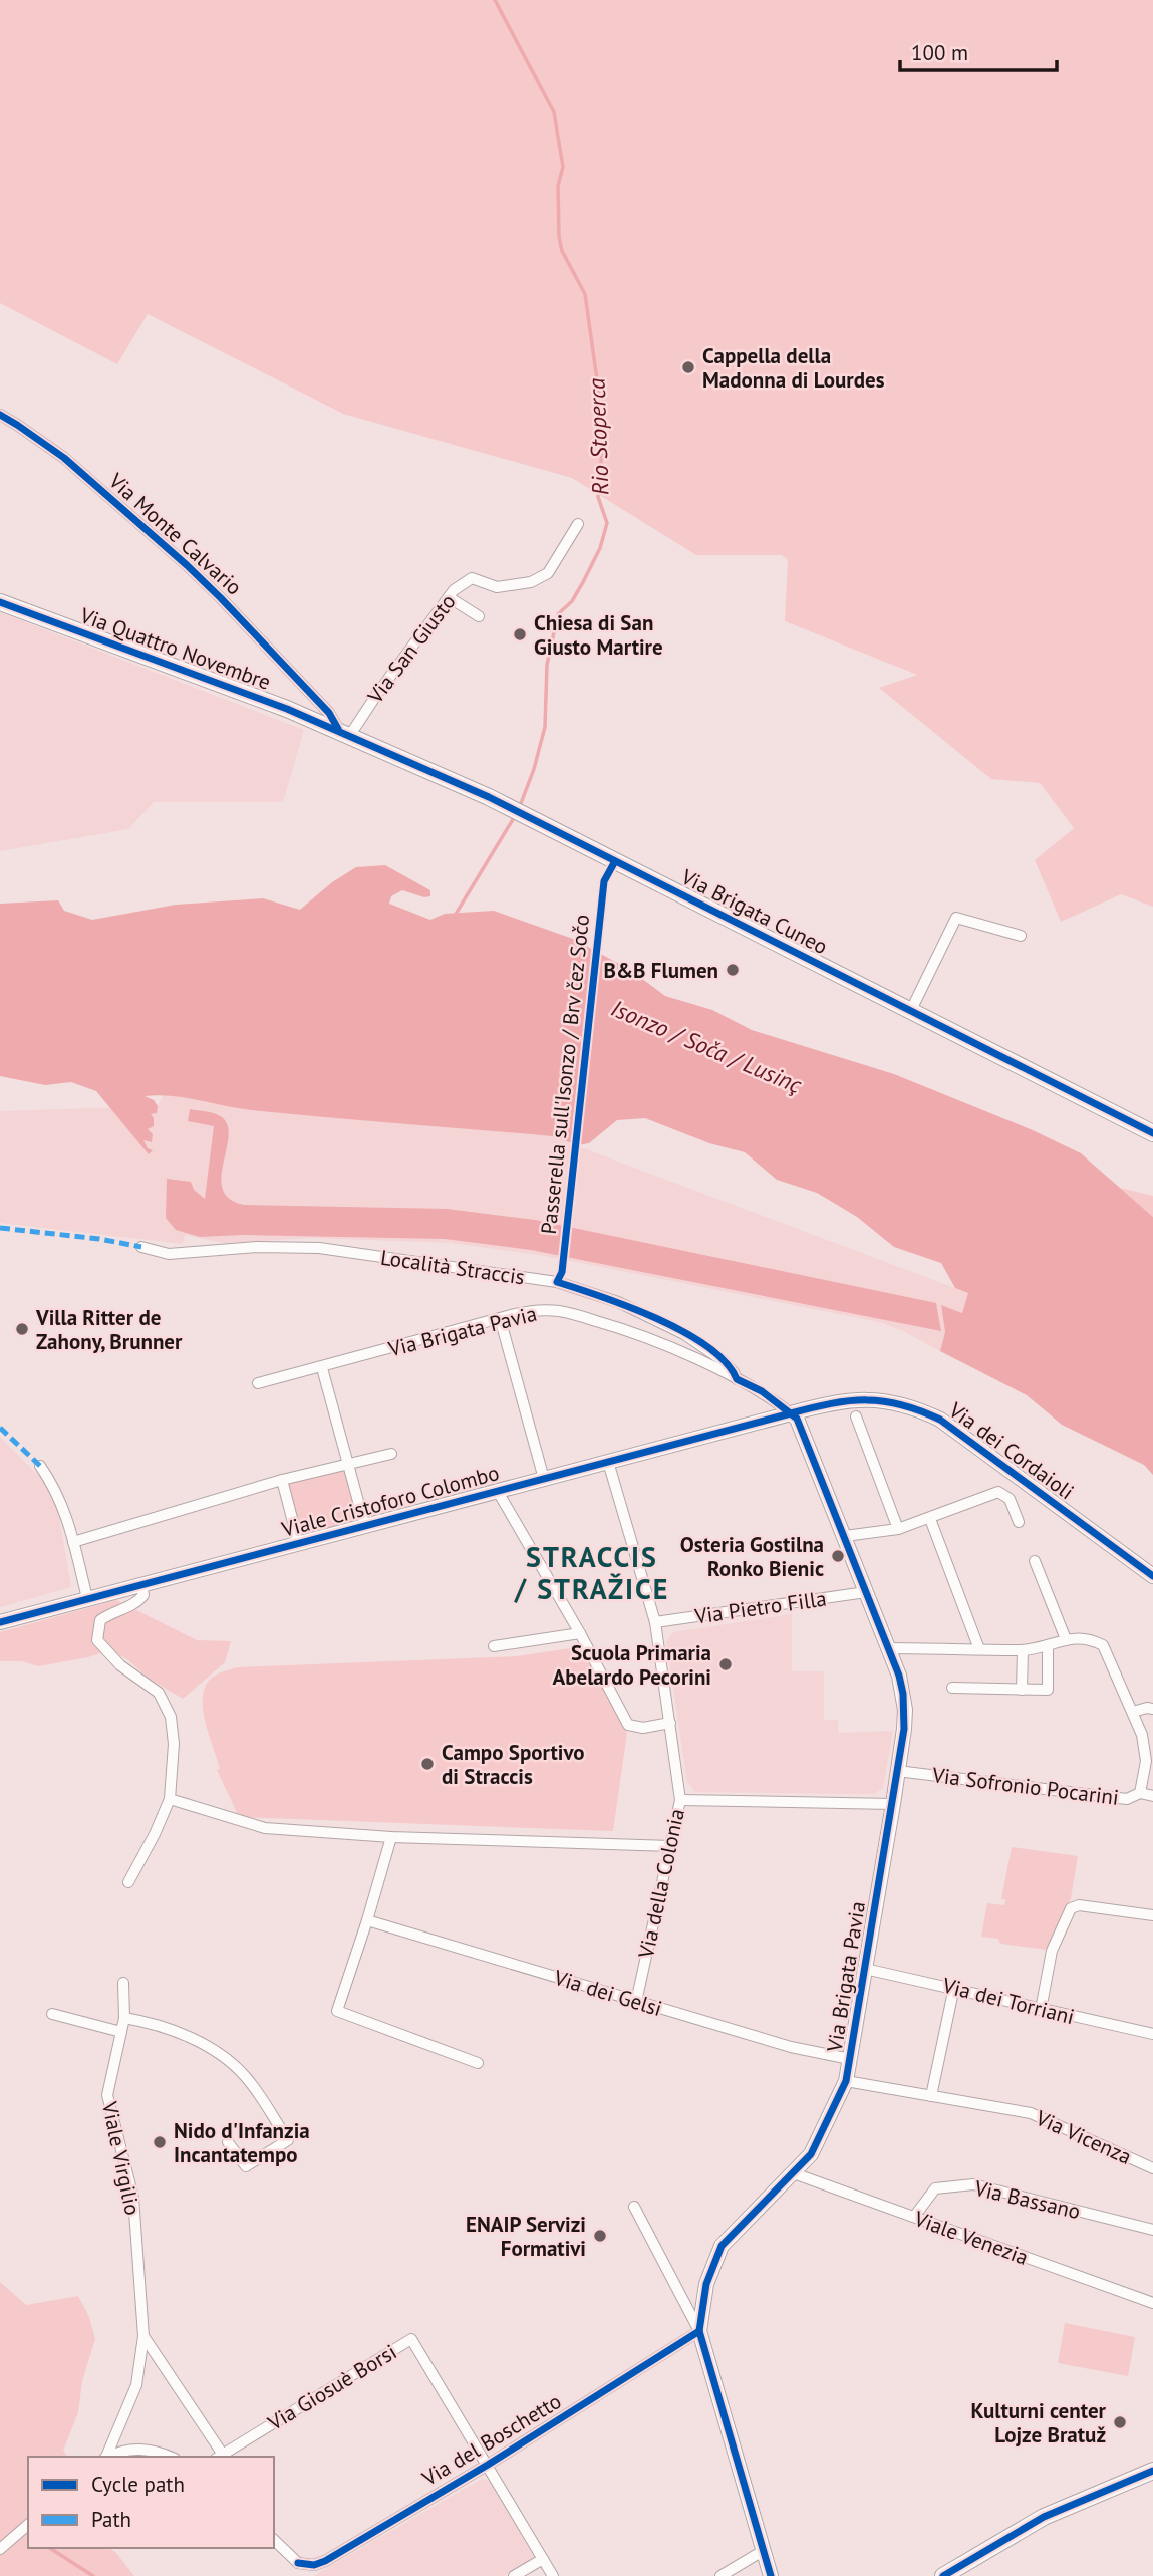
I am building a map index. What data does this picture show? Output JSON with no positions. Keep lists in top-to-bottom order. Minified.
{"streets":{"main road":["Via Quattro Novembre","Via Brigata Cuneo"],"street":["Via Monte Calvario","Via San Giusto","Località Straccis","Via Brigata Pavia","Via dei Cordaioli","Viale Cristoforo Colombo","Via Pietro Filla","Via Sofronio Pocarini","Via della Colonia","Via dei Gelsi","Via dei Torriani","Via Vicenza","Viale Virgilio","Via Bassano","Viale Venezia","Via Giosuè Borsi","Via del Boschetto"],"cycle path":["Passerella sull'Isonzo / Brv čez Sočo"]},"crossings":[["Via Monte Calvario","Via Quattro Novembre"],["Via Monte Calvario","Via San Giusto"],["Via Monte Calvario","Via Brigata Cuneo"],["Via Quattro Novembre","Via San Giusto"],["Via Quattro Novembre","Via Brigata Cuneo"],["Via San Giusto","Via Brigata Cuneo"],["Località Straccis","Via Brigata Pavia"],["Via Brigata Pavia","Via dei Cordaioli"],["Via Brigata Pavia","Viale Cristoforo Colombo"],["Via Brigata Pavia","Via Pietro Filla"],["Via Brigata Pavia","Via Sofronio Pocarini"],["Via Brigata Pavia","Via dei Gelsi"],["Via Brigata Pavia","Via dei Torriani"],["Via Brigata Pavia","Via Vicenza"],["Via Brigata Pavia","Viale Venezia"],["Via Brigata Pavia","Via del Boschetto"],["Via dei Cordaioli","Viale Cristoforo Colombo"],["Viale Cristoforo Colombo","Via della Colonia"],["Via Pietro Filla","Via della Colonia"],["Via della Colonia","Via dei Gelsi"],["Viale Virgilio","Via Giosuè Borsi"],["Via Bassano","Viale Venezia"],["Via Giosuè Borsi","Via del Boschetto"]],"districts":["STRACCIS / STRAŽICE"],"water":["Rio Stoperca","Isonzo / Soča / Lusinç"],"places":["Cappella della Madonna di Lourdes","Chiesa di San Giusto Martire","B&B Flumen","Villa Ritter de Zahony, Brunner","Osteria Gostilna Ronko Bienic","Scuola Primaria Abelardo Pecorini","Campo Sportivo di Straccis","Nido d'Infanzia Incantatempo","ENAIP Servizi Formativi","Kulturni center Lojze Bratuž"],"legend":["Cycle path","Path"],"scale_bar":"100 m"}
